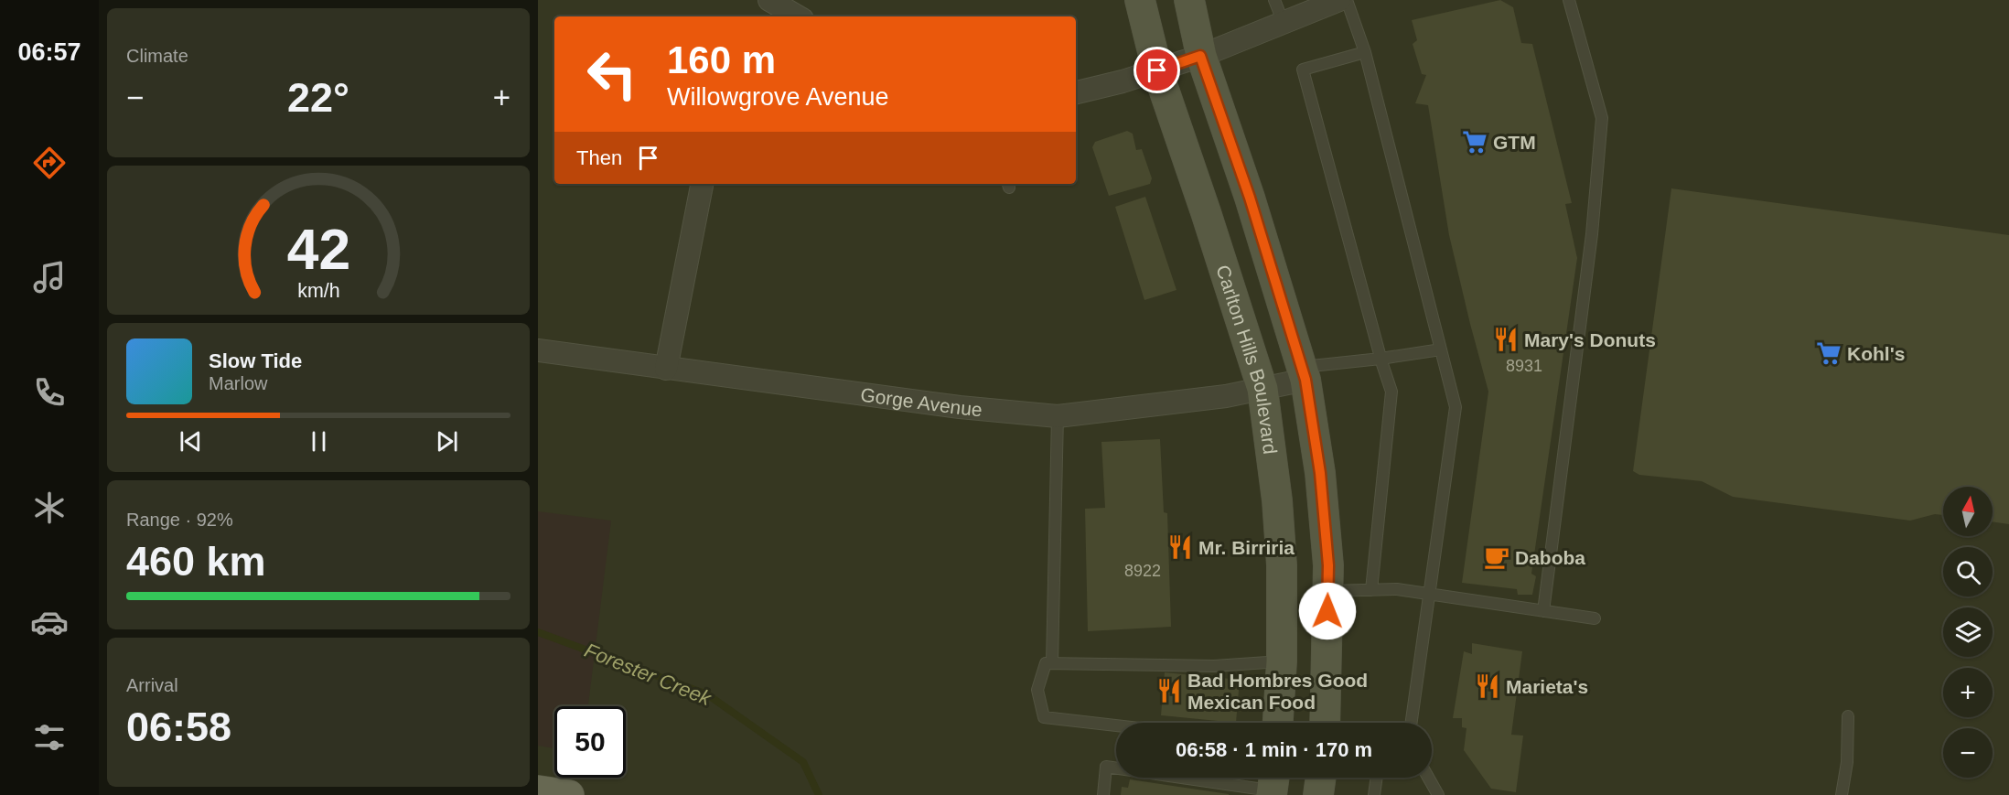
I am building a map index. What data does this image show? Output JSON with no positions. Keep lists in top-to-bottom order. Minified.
{"streets":{"main road":["Carlton Hills Boulevard"],"street":["Gorge Avenue"]},"crossings":[["Carlton Hills Boulevard","Gorge Avenue"]],"water":["Forester Creek"],"places":{"supermarket":["GTM","Kohl's"],"restaurant":["Mary's Donuts","Mr. Birriria","Marieta's","Bad Hombres Good Mexican Food"],"cafe":["Daboba"]},"house_numbers":["8931","8922"],"north":"top","page":{"tabs":"06:57","tile":["Climate",["Range · 92%","460 km"],["Arrival","06:58"]],"turn":["160 m","Willowgrove Avenue"],"heat":["−","22°","+"],"then":"Then","song":["Slow Tide","Marlow"],"map_buttons":["+","−"],"limit":"50","trip":"06:58 · 1 min · 170 m","gauge":["42","km/h"]}}
